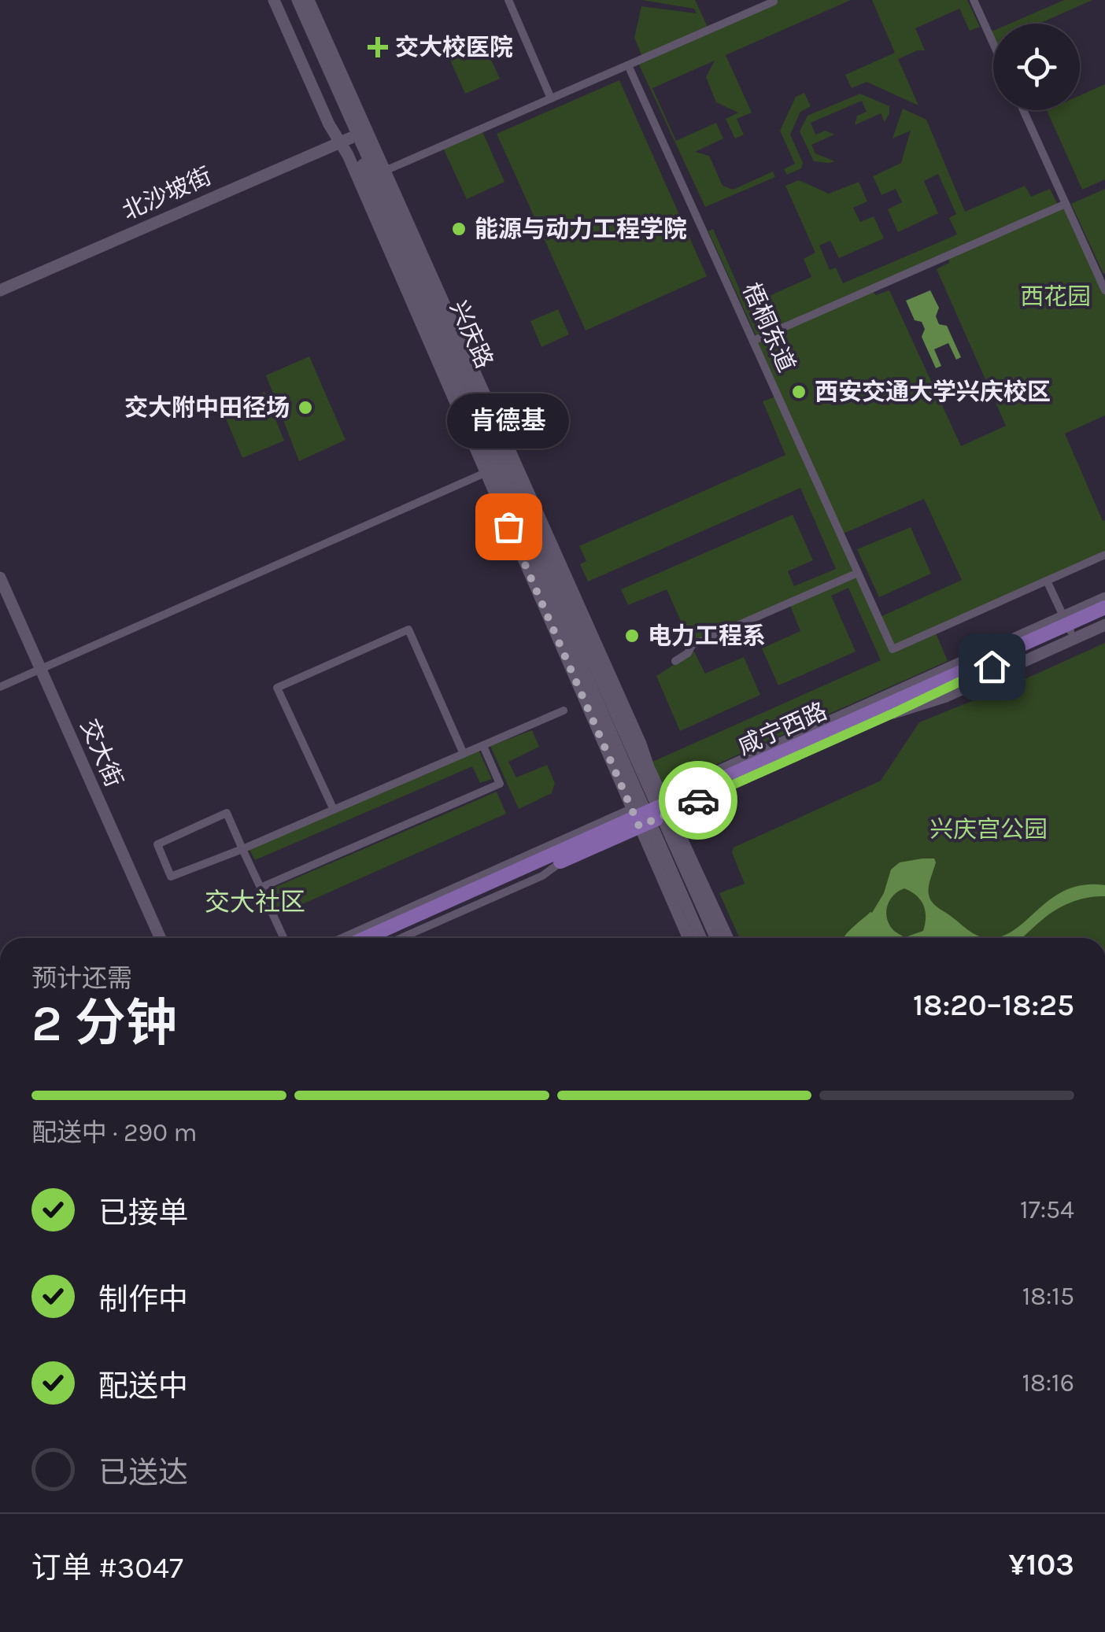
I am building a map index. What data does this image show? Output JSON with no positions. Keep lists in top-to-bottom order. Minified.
{"streets":{"main road":["咸宁西路"],"street":["北沙坡街","梧桐东道","兴庆路","交大街"]},"crossings":[["兴庆路","咸宁西路"]],"districts":["交大社区"],"parks":["西花园","兴庆宫公园"],"places":{"health":["交大校医院"],"other":["能源与动力工程学院","西安交通大学兴庆校区","交大附中田径场","肯德基","电力工程系"]},"page":{"bubble":"肯德基","heading":["2 分钟","预计还需","18:20–18:25"],"panel":["订单 #3047","¥103"],"bar":"配送中 · 290 m","list":[["已接单","17:54"],["制作中","18:15"],["配送中","18:16"],"已送达"]}}
